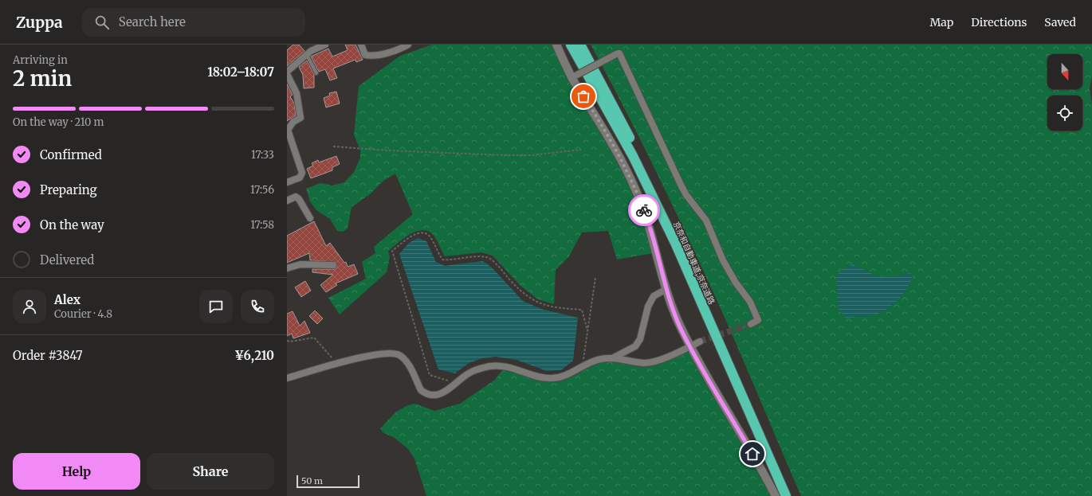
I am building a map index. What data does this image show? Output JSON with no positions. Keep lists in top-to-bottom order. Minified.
{"streets":{"highway":["京奈和自動車道;京奈道路"]},"scale_bar":"50 m","north":"bottom","page":{"header":"Zuppa","search":"Search here","nav":["Map","Directions","Saved"],"heading":["2 min","Arriving in","18:02–18:07"],"panel":["Alex","Courier · 4.8","Order #3847","¥6,210"],"bar":"On the way · 210 m","list":[["Confirmed","17:33"],["Preparing","17:56"],["On the way","17:58"],"Delivered"],"buttons":["Help","Share"],"scale":"50 m"}}
